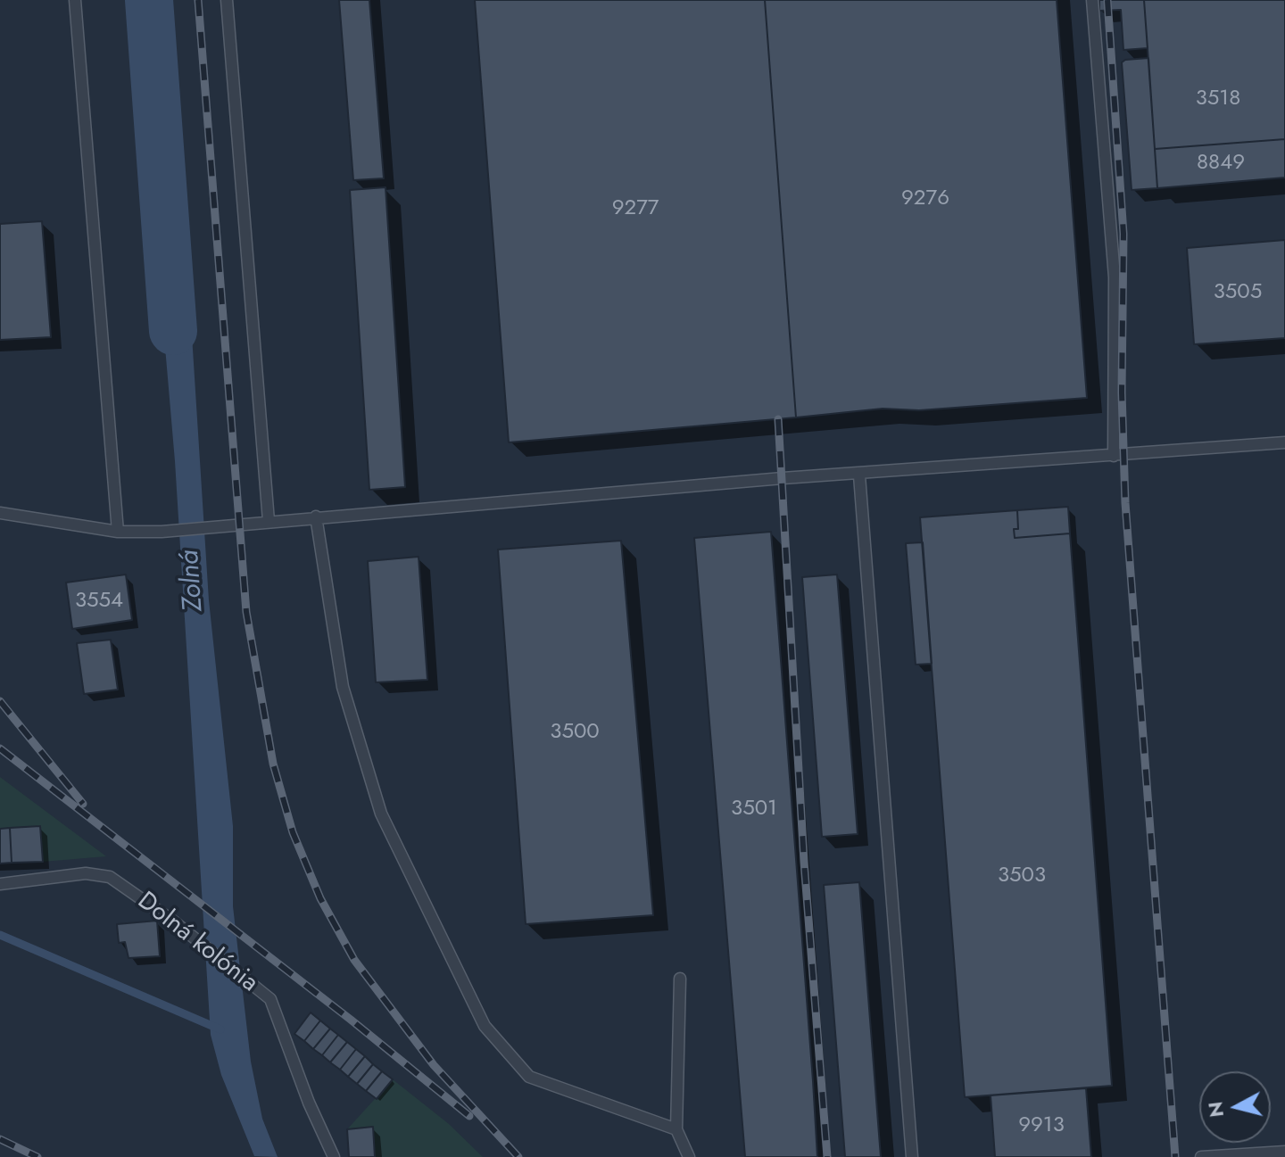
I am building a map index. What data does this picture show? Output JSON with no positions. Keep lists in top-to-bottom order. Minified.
{"streets":{"lane":["Dolná kolónia"]},"water":["Zolná"],"house_numbers":["3518","8849","9276","9277","3505","3554","3500","3501","3503","9913"],"north":"left"}
